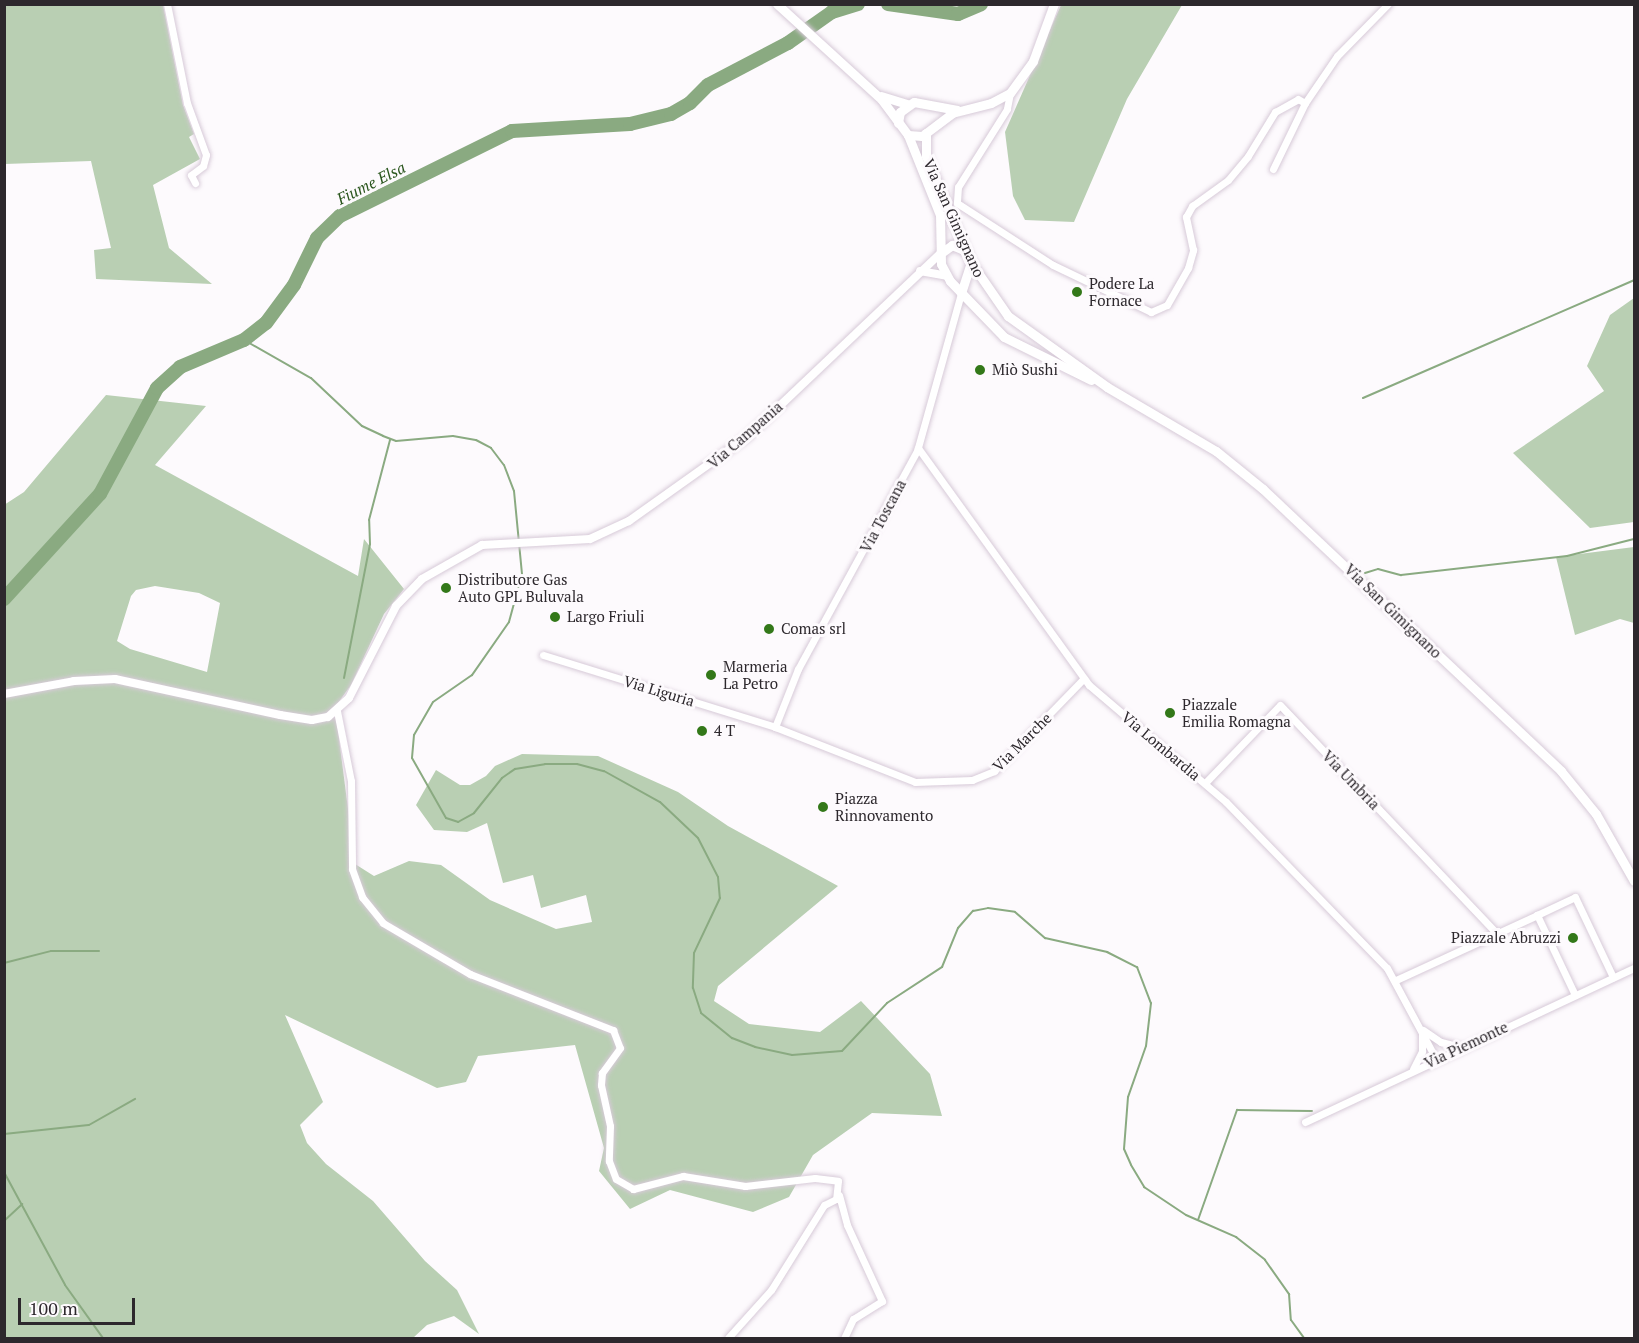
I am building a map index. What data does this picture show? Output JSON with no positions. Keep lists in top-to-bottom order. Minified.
{"streets":{"main road":["Via San Gimignano"],"street":["Via Campania","Via Toscana","Via Liguria","Via Marche","Via Lombardia","Via Umbria","Via Piemonte"]},"crossings":[["Via San Gimignano","Via Campania"],["Via San Gimignano","Via Toscana"],["Via Toscana","Via Liguria"],["Via Toscana","Via Marche"],["Via Toscana","Via Lombardia"],["Via Liguria","Via Marche"],["Via Marche","Via Lombardia"],["Via Lombardia","Via Umbria"],["Via Lombardia","Via Piemonte"]],"water":["Fiume Elsa"],"places":["Podere La Fornace","Miò Sushi","Distributore Gas Auto GPL Buluvala","Largo Friuli","Comas srl","Marmeria La Petro","Piazzale Emilia Romagna","4 T","Piazza Rinnovamento","Piazzale Abruzzi"],"scale_bar":"100 m"}
